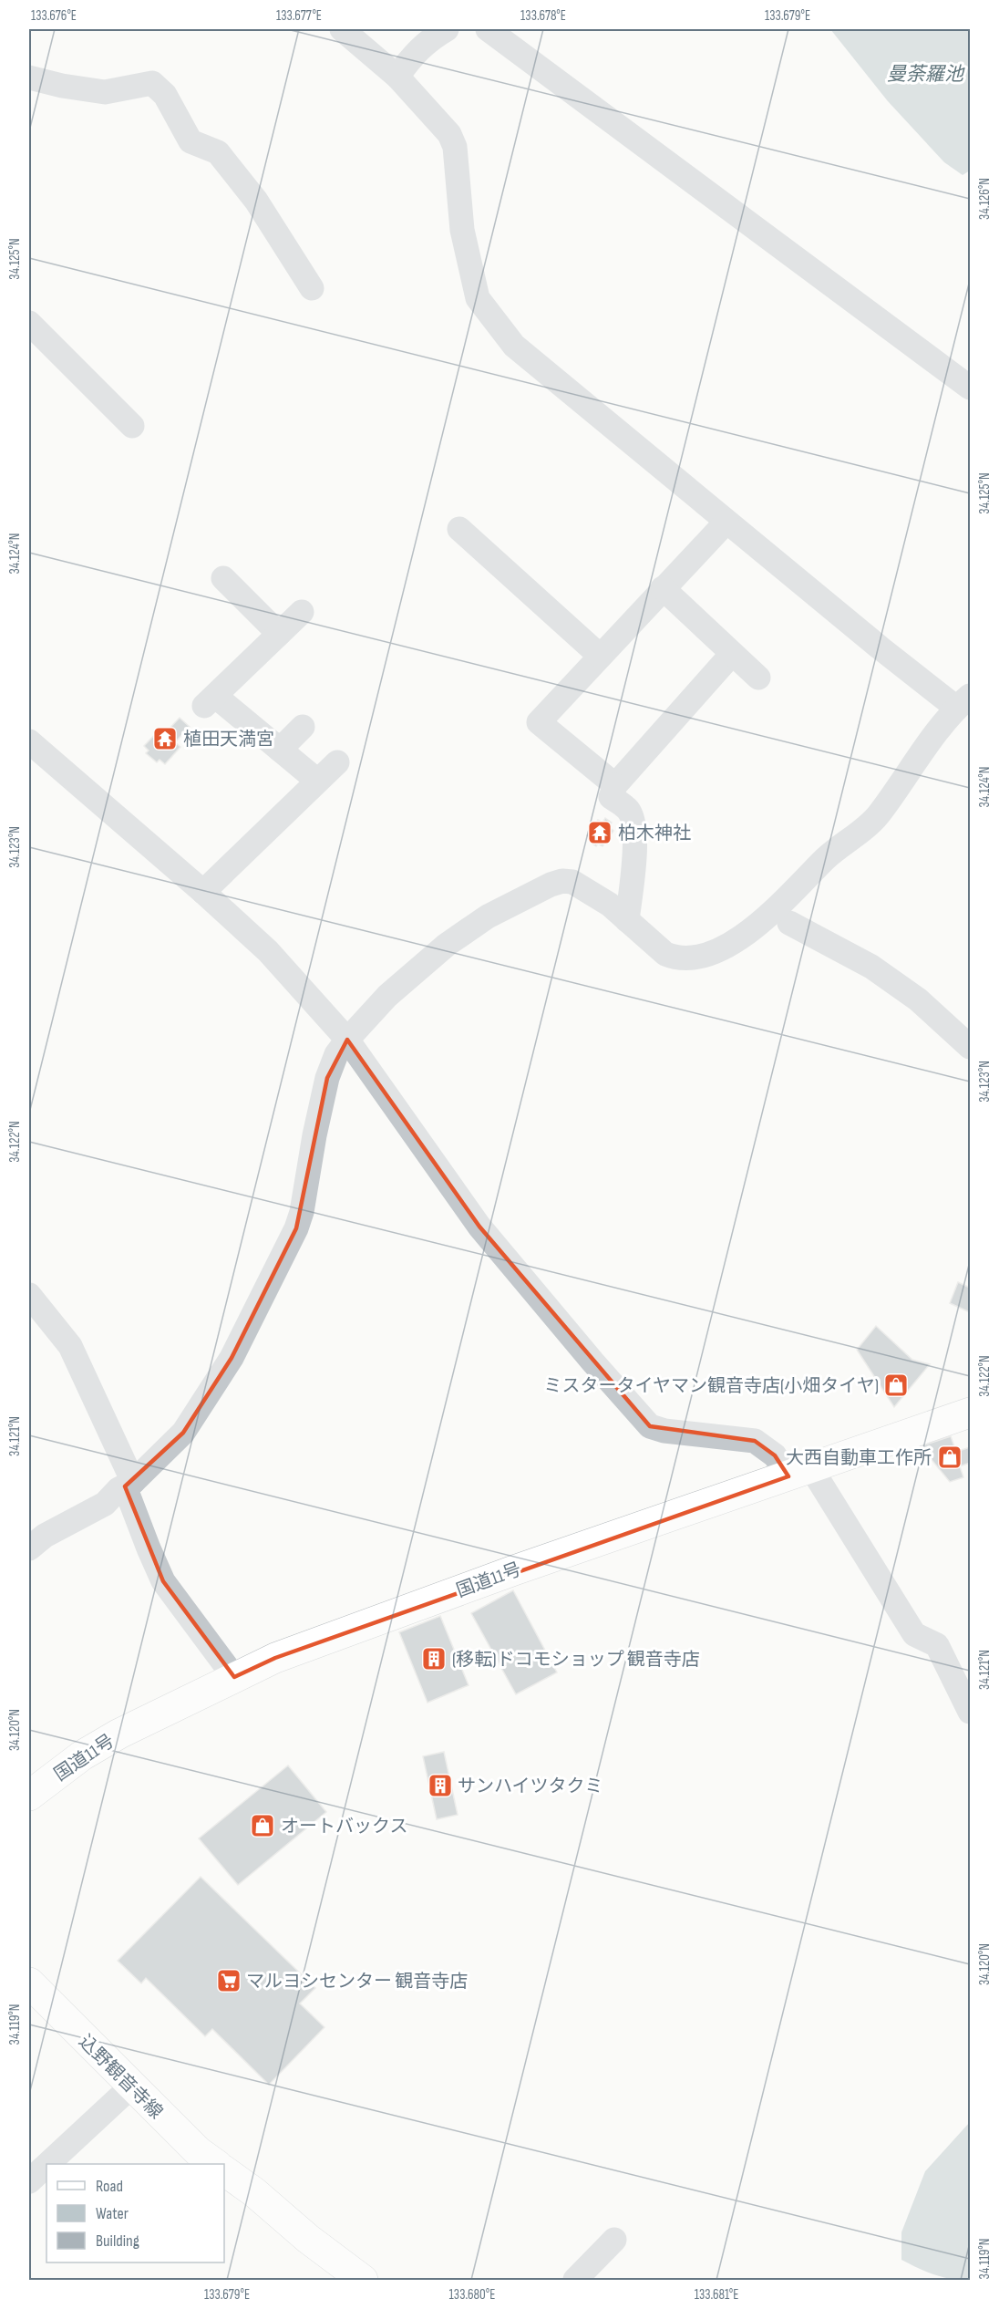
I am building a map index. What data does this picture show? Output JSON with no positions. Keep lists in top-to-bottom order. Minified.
{"streets":{"main road":["国道11号","込野観音寺線"]},"water":["曼荼羅池"],"places":{"temple":["植田天満宮","柏木神社"],"shop":["ミスタータイヤマン観音寺店(小畑タイヤ)","大西自動車工作所","オートバックス"],"building":["(移転)ドコモショップ 観音寺店","サンハイツタクミ"],"supermarket":["マルヨシセンター 観音寺店"]},"legend":["Road","Water","Building"],"coordinates":["133.676°E","133.677°E","133.678°E","133.679°E","34.126°N","34.125°N","34.124°N","34.123°N","34.122°N","34.121°N","34.120°N","34.119°N","133.680°E","133.681°E"]}
